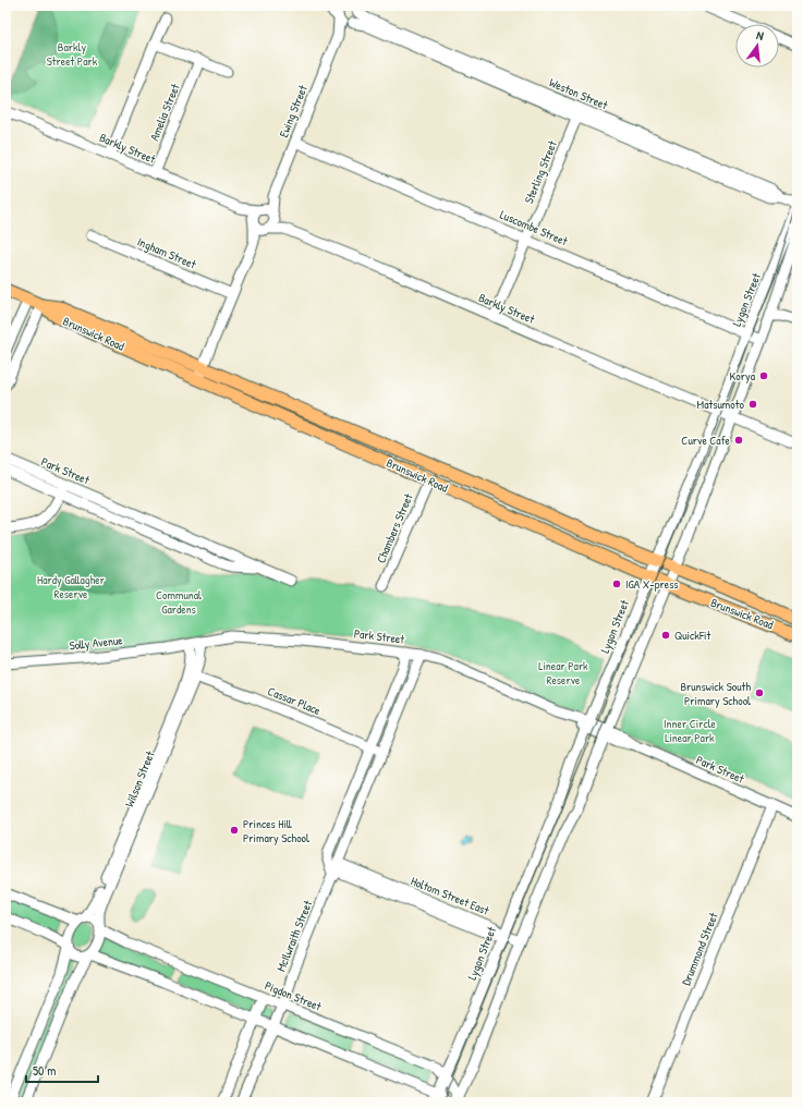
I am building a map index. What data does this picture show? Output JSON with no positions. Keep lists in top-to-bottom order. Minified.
{"streets":{"main road":["Brunswick Road"],"street":["Weston Street","Ewing Street","Amelia Street","Barkly Street","Sterling Street","Luscombe Street","Ingham Street","Lygon Street","Park Street","Chambers Street","Solly Avenue","Cassar Place","Wilson Street","Holtom Street East","McIlwraith Street","Drummond Street","Pigdon Street"]},"crossings":[["Weston Street","Ewing Street"],["Weston Street","Sterling Street"],["Ewing Street","Barkly Street"],["Ewing Street","Luscombe Street"],["Amelia Street","Barkly Street"],["Barkly Street","Sterling Street"],["Barkly Street","Lygon Street"],["Sterling Street","Luscombe Street"],["Luscombe Street","Lygon Street"],["Lygon Street","Brunswick Road"],["Lygon Street","Park Street"],["Lygon Street","Holtom Street East"],["Lygon Street","Pigdon Street"],["Brunswick Road","Chambers Street"],["Park Street","Solly Avenue"],["Park Street","Wilson Street"],["Park Street","McIlwraith Street"],["Park Street","Drummond Street"],["Solly Avenue","Wilson Street"],["Cassar Place","Wilson Street"],["Cassar Place","McIlwraith Street"],["Wilson Street","Pigdon Street"],["Holtom Street East","McIlwraith Street"],["McIlwraith Street","Pigdon Street"]],"parks":["Barkly Street Park","Hardy Gallagher Reserve","Communal Gardens","Linear Park Reserve","Inner Circle Linear Park"],"places":["Korya","Matsumoto","Curve Cafe","IGA X-press","QuickFit","Brunswick South Primary School","Princes Hill Primary School"],"scale_bar":"50 m","north":"top"}
